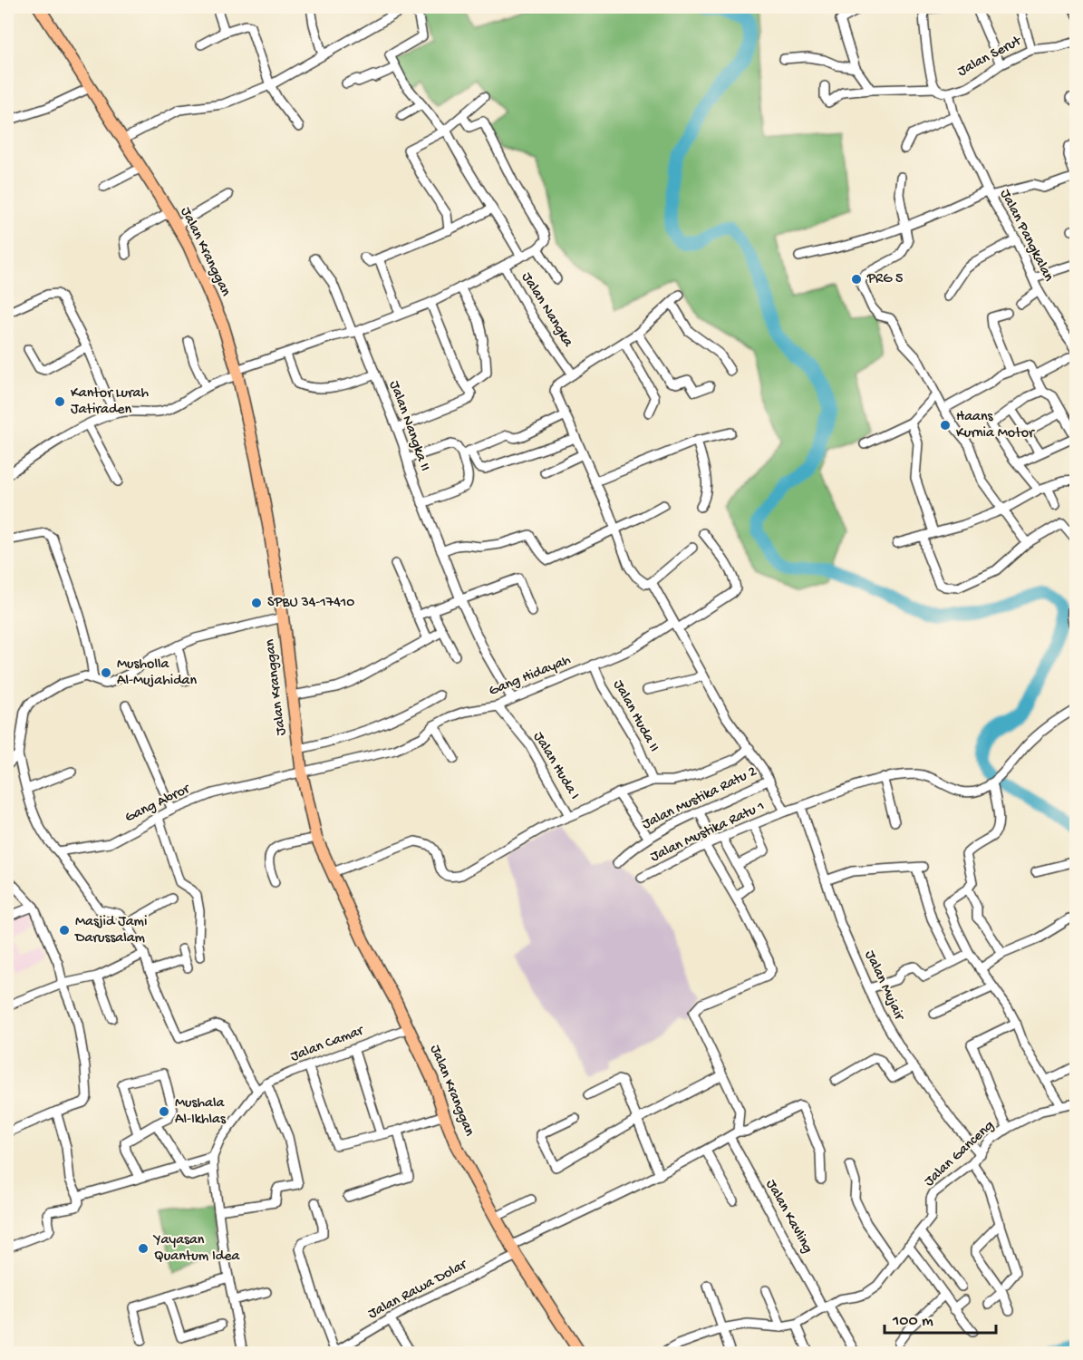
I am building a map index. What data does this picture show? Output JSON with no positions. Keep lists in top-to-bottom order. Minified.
{"streets":{"main road":["Jalan Kranggan"],"street":["Jalan Serut","Jalan Pangkalan","Jalan Nangka","Jalan Nangka II","Gang Hidayah","Jalan Huda II","Jalan Huda I","Jalan Mustika Ratu 2","Gang Abror","Jalan Mustika Ratu 1","Jalan Mujair","Jalan Camar","Jalan Ganceng","Jalan Kavling","Jalan Rawa Dolar"]},"crossings":[["Jalan Serut","Jalan Pangkalan"],["Jalan Kranggan","Jalan Nangka"],["Jalan Kranggan","Gang Hidayah"],["Jalan Kranggan","Gang Abror"],["Jalan Kranggan","Jalan Camar"],["Jalan Kranggan","Jalan Rawa Dolar"],["Jalan Nangka","Jalan Nangka II"],["Jalan Nangka II","Gang Hidayah"],["Gang Hidayah","Jalan Huda II"],["Gang Hidayah","Jalan Huda I"],["Gang Hidayah","Gang Abror"],["Jalan Mustika Ratu 1","Jalan Mujair"],["Jalan Mujair","Jalan Ganceng"],["Jalan Ganceng","Jalan Kavling"]],"places":["PRG 5","Kantor Lurah Jatiraden","Haans Kurnia Motor","SPBU 34-17410","Musholla Al-Mujahidan","Masjid Jami Darussalam","Mushala Al-Ikhlas","Yayasan Quantum Idea"],"scale_bar":"100 m"}
